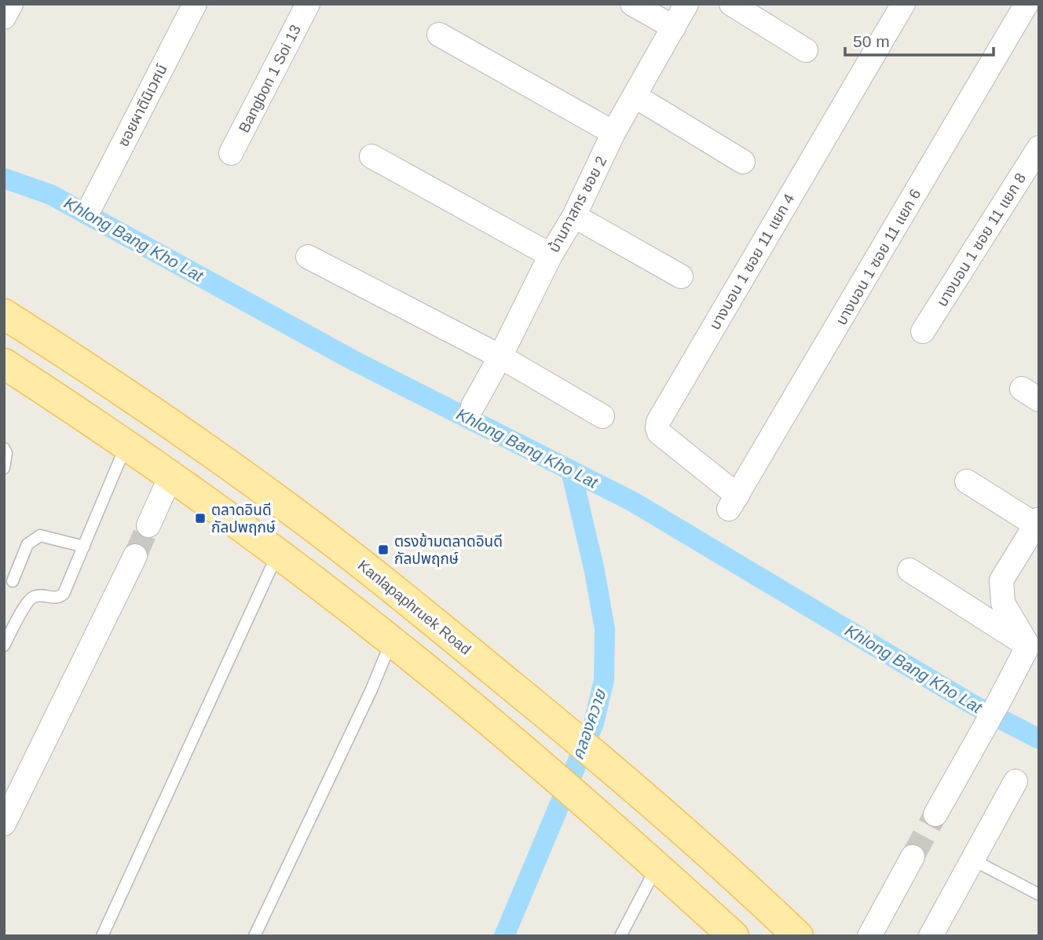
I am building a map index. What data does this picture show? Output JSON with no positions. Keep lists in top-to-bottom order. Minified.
{"streets":{"main road":["Kanlapaphruek Road"],"street":["Bangbon 1 Soi 13","ซอยผาตินิเวศน์","บ้านภาสกร ซอย 2","บางบอน 1 ซอย 11 แยก 8","บางบอน 1 ซอย 11 แยก 6","บางบอน 1 ซอย 11 แยก 4"]},"crossings":[["บางบอน 1 ซอย 11 แยก 6","บางบอน 1 ซอย 11 แยก 4"]],"water":["Khlong Bang Kho Lat","คลองควาย"],"places":{"transit":["ตลาดอินดี กัลปพฤกษ์","ตรงข้ามตลาดอินดี กัลปพฤกษ์"]},"scale_bar":"50 m"}
